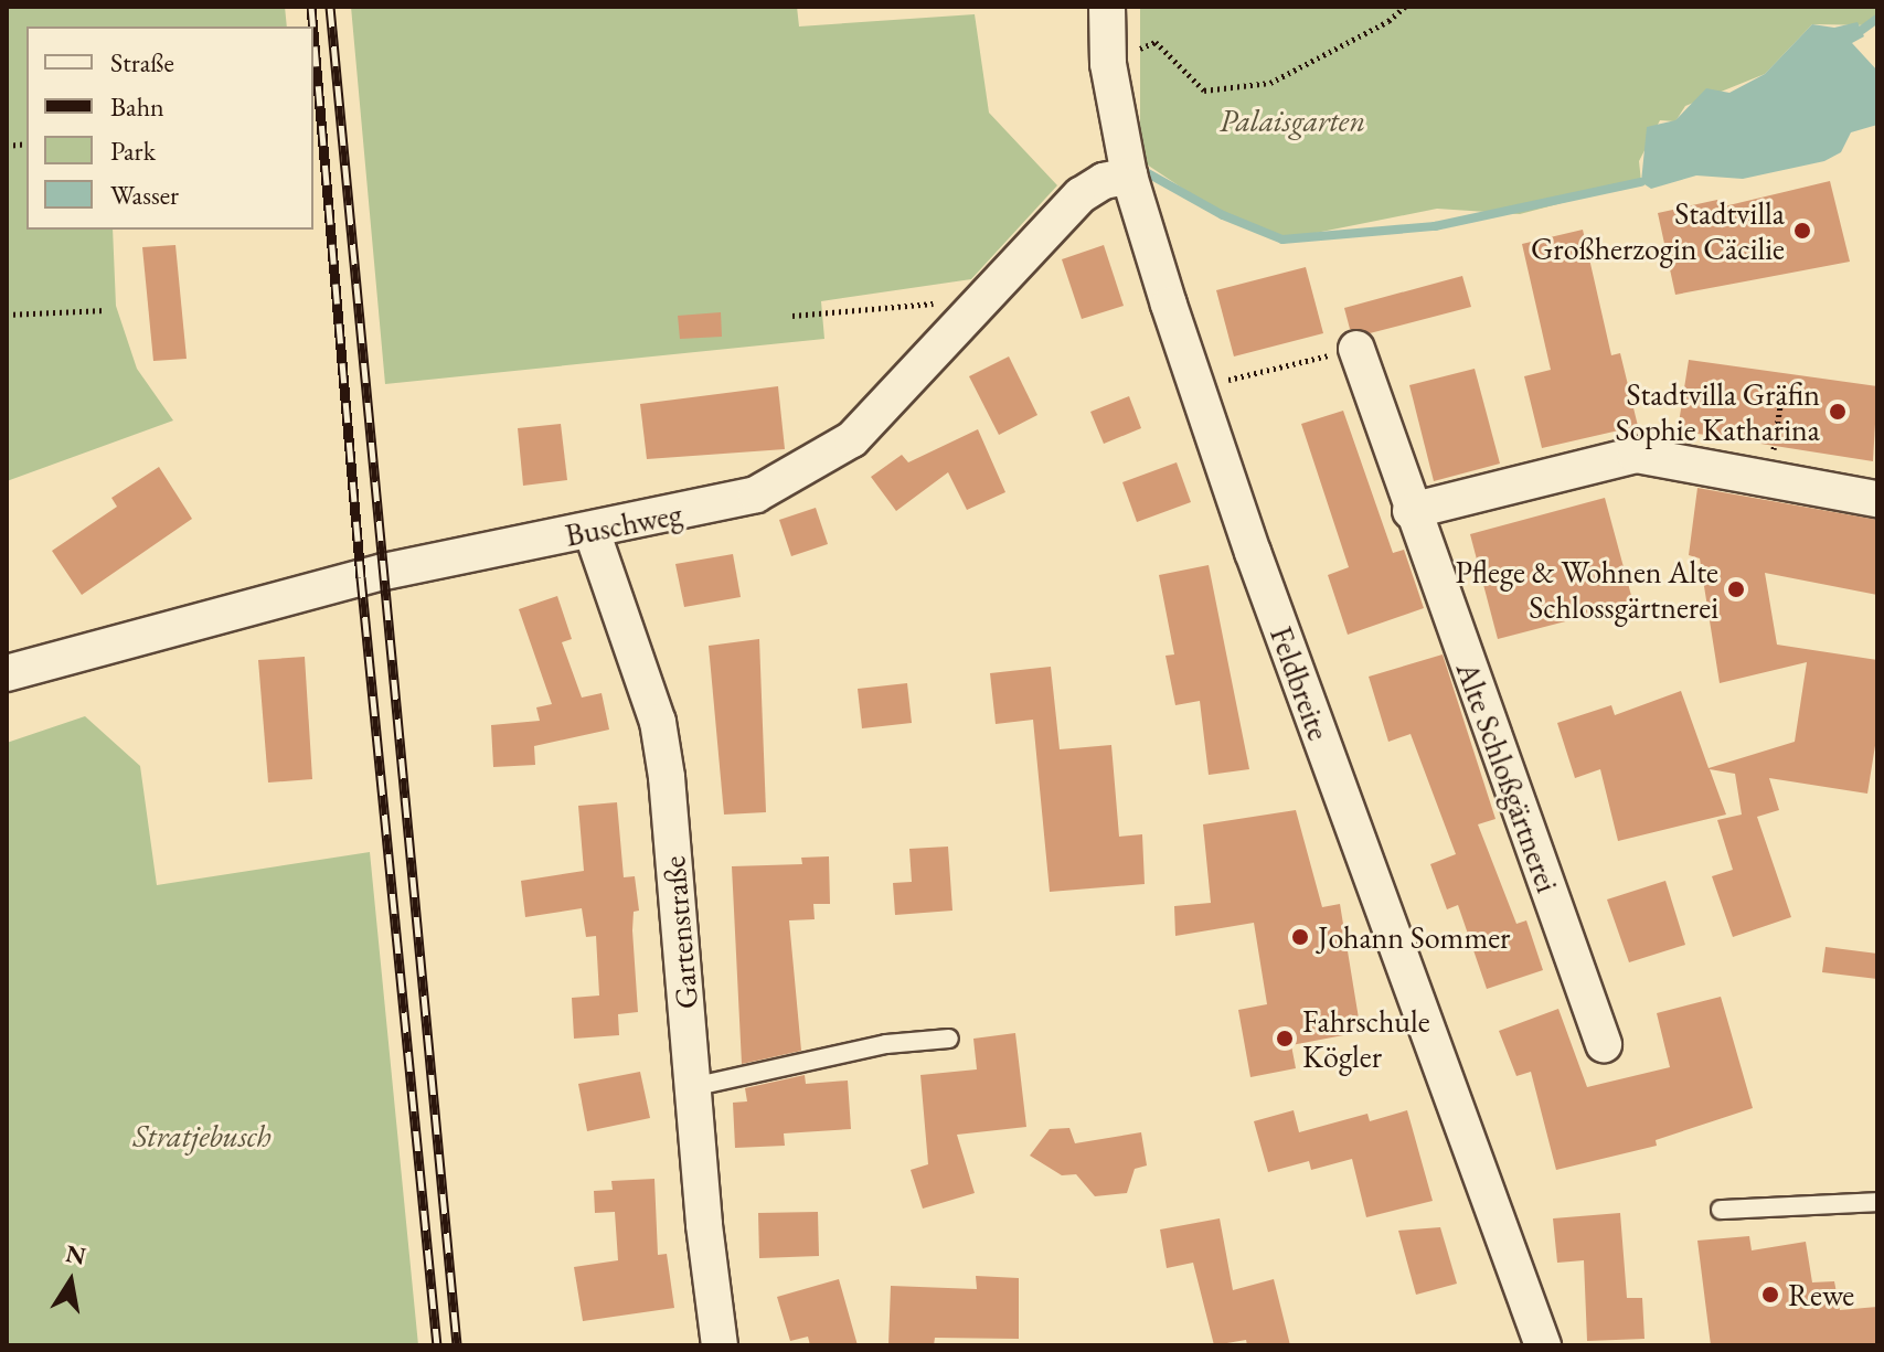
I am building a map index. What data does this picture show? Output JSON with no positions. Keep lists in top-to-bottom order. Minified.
{"streets":{"street":["Buschweg","Feldbreite","Alte Schloßgärtnerei","Gartenstraße"]},"crossings":[["Buschweg","Feldbreite"],["Buschweg","Gartenstraße"]],"parks":["Palaisgarten","Stratjebusch"],"places":["Stadtvilla Großherzogin Cäcilie","Stadtvilla Gräfin Sophie Katharina","Pflege & Wohnen Alte Schlossgärtnerei","Johann Sommer","Fahrschule Kögler","Rewe"],"legend":["Straße","Bahn","Park","Wasser"],"north":"top"}
